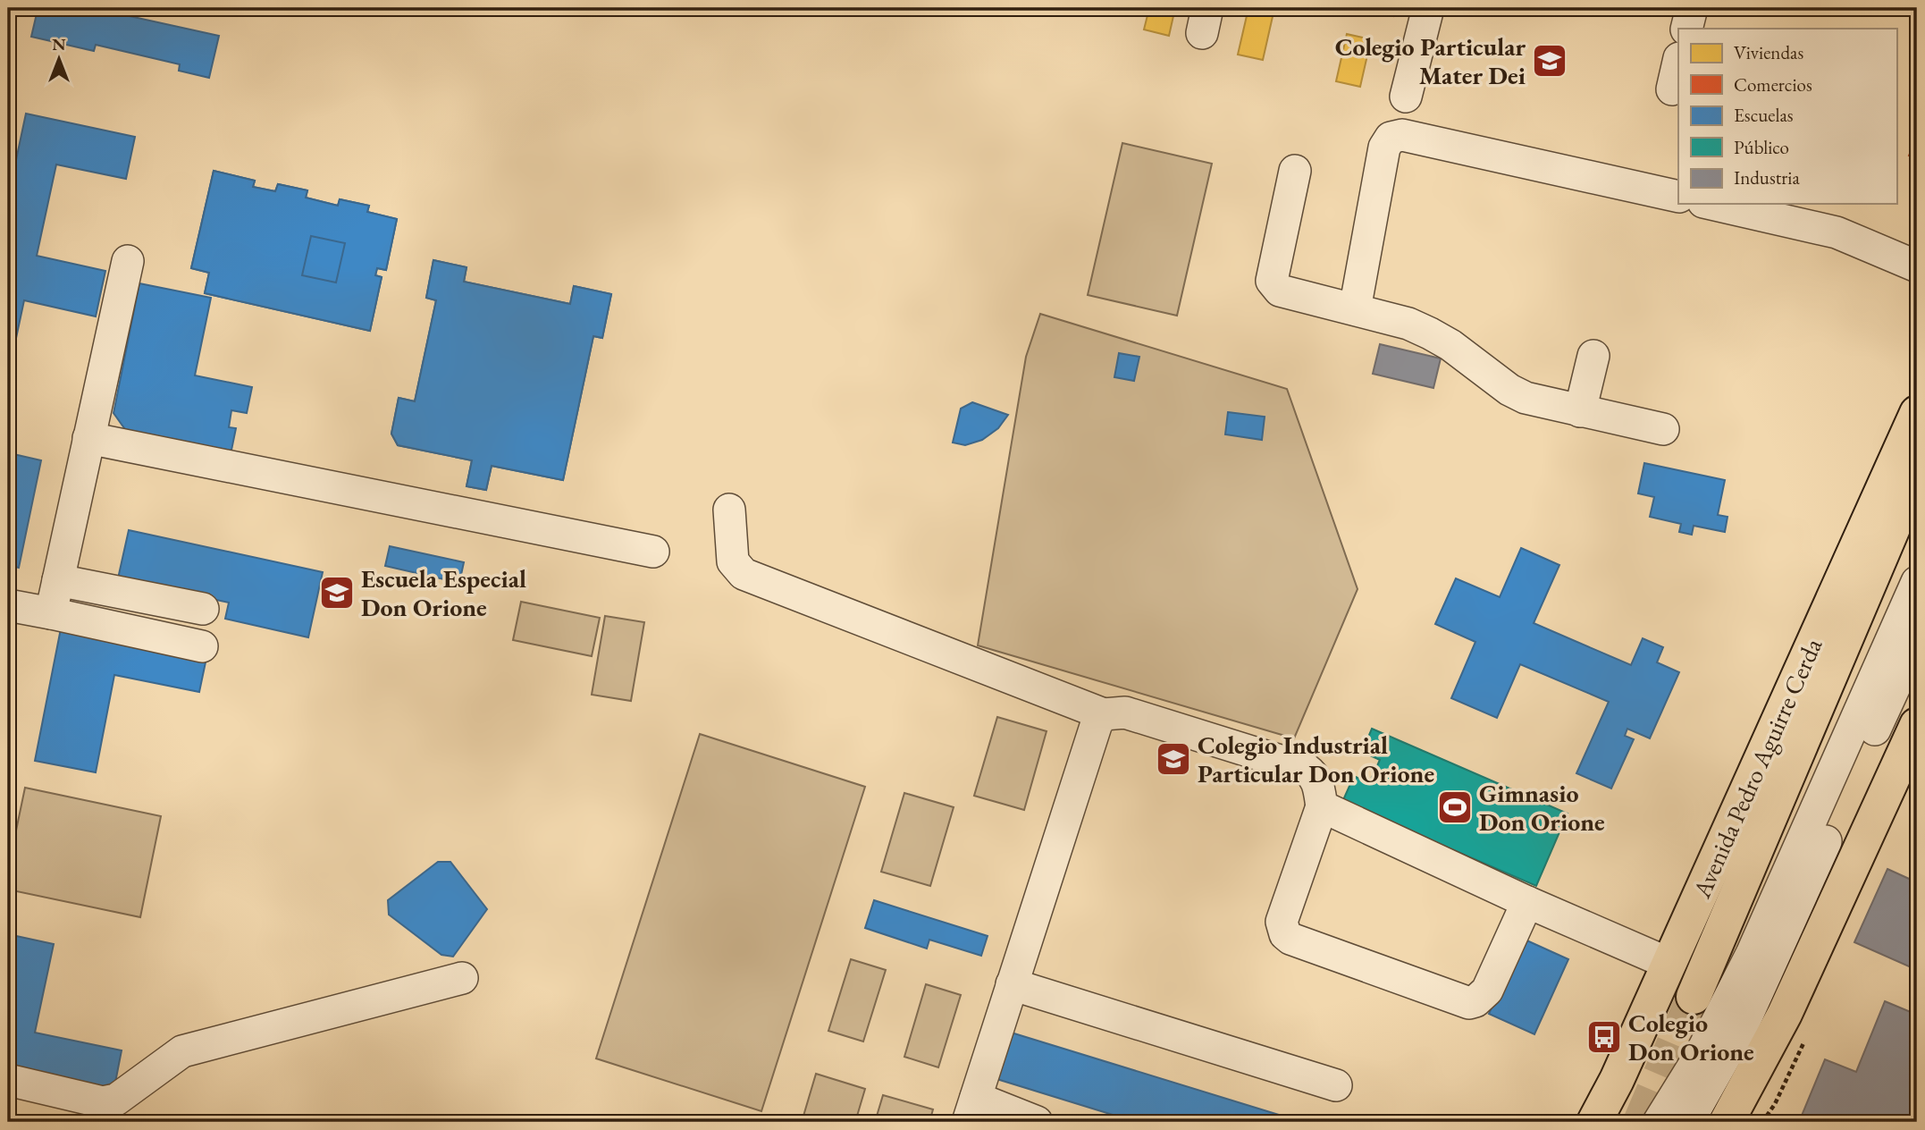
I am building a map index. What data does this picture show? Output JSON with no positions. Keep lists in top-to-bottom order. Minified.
{"streets":{"main road":["Avenida Pedro Aguirre Cerda"]},"places":{"school or university":["Colegio Particular Mater Dei","Escuela Especial Don Orione","Colegio Industrial Particular Don Orione"],"sports":["Gimnasio Don Orione"],"bus stop":["Colegio Don Orione"]},"legend":["Viviendas","Comercios","Escuelas","Público","Industria"],"north":"top"}
